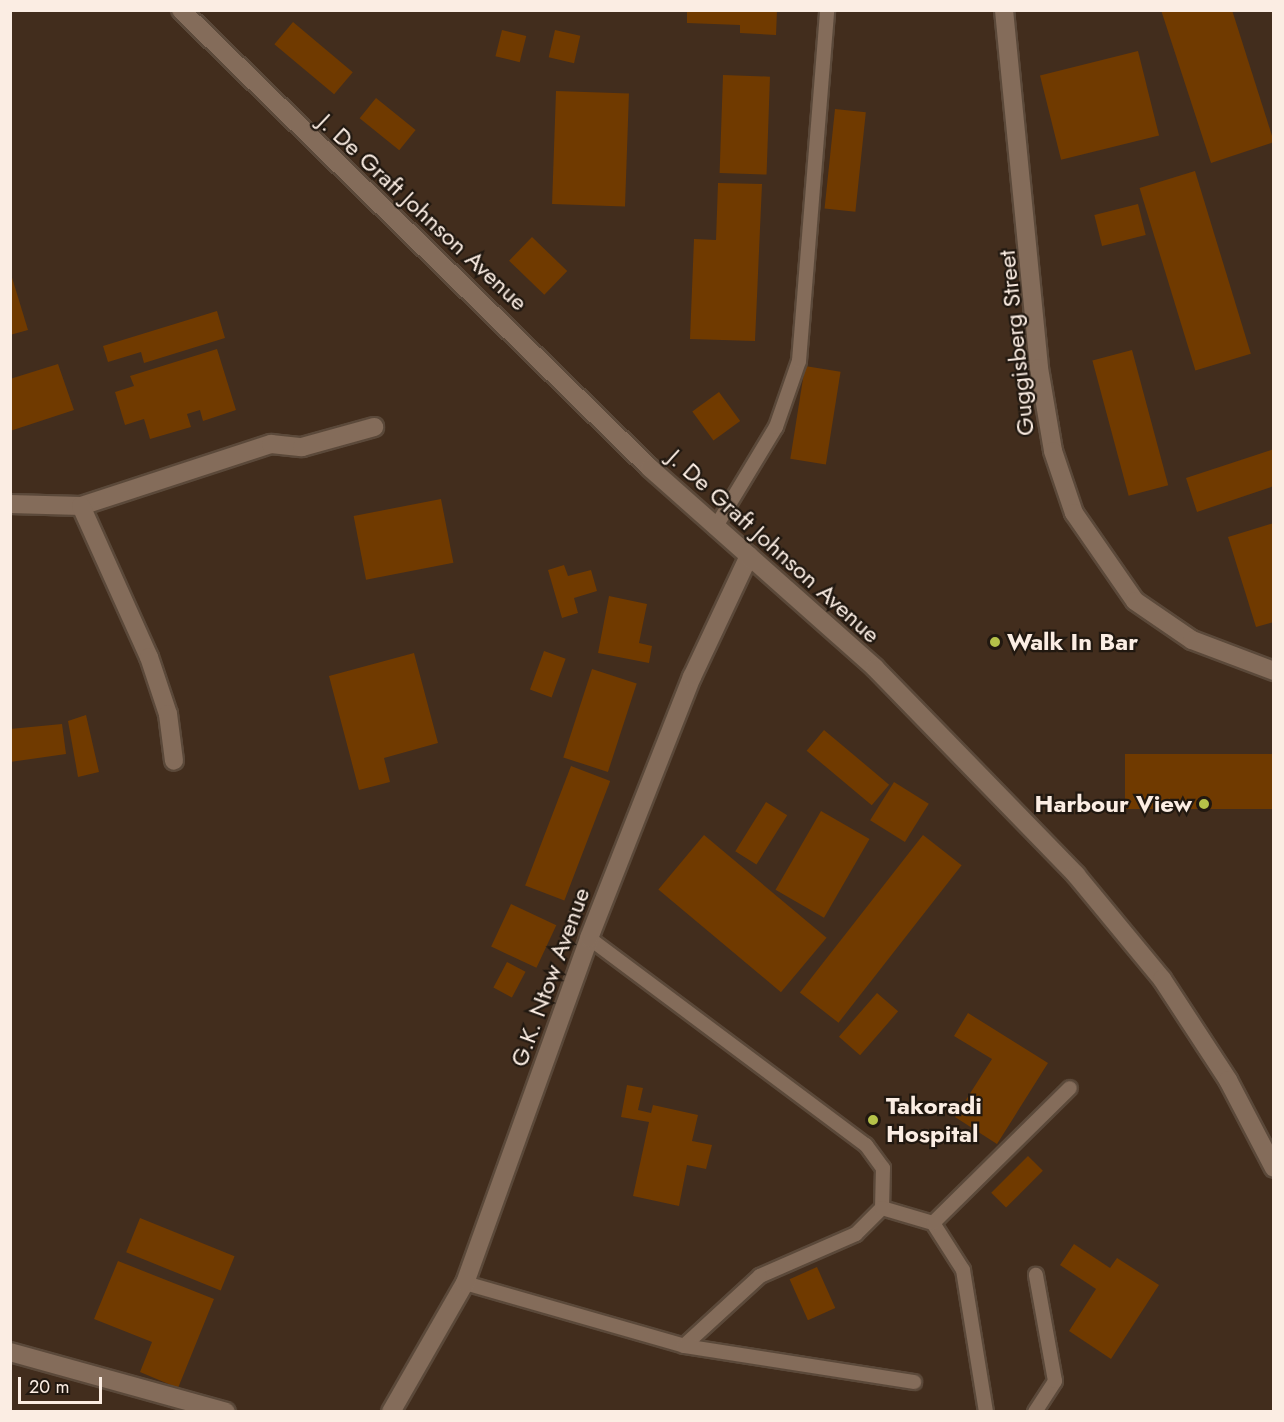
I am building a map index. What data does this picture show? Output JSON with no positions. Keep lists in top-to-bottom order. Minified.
{"streets":{"street":["J. De Graft Johnson Avenue","Guggisberg Street","G.K. Ntow Avenue"]},"crossings":[["J. De Graft Johnson Avenue","G.K. Ntow Avenue"]],"places":["Walk In Bar","Harbour View","Takoradi Hospital"],"scale_bar":"20 m"}
